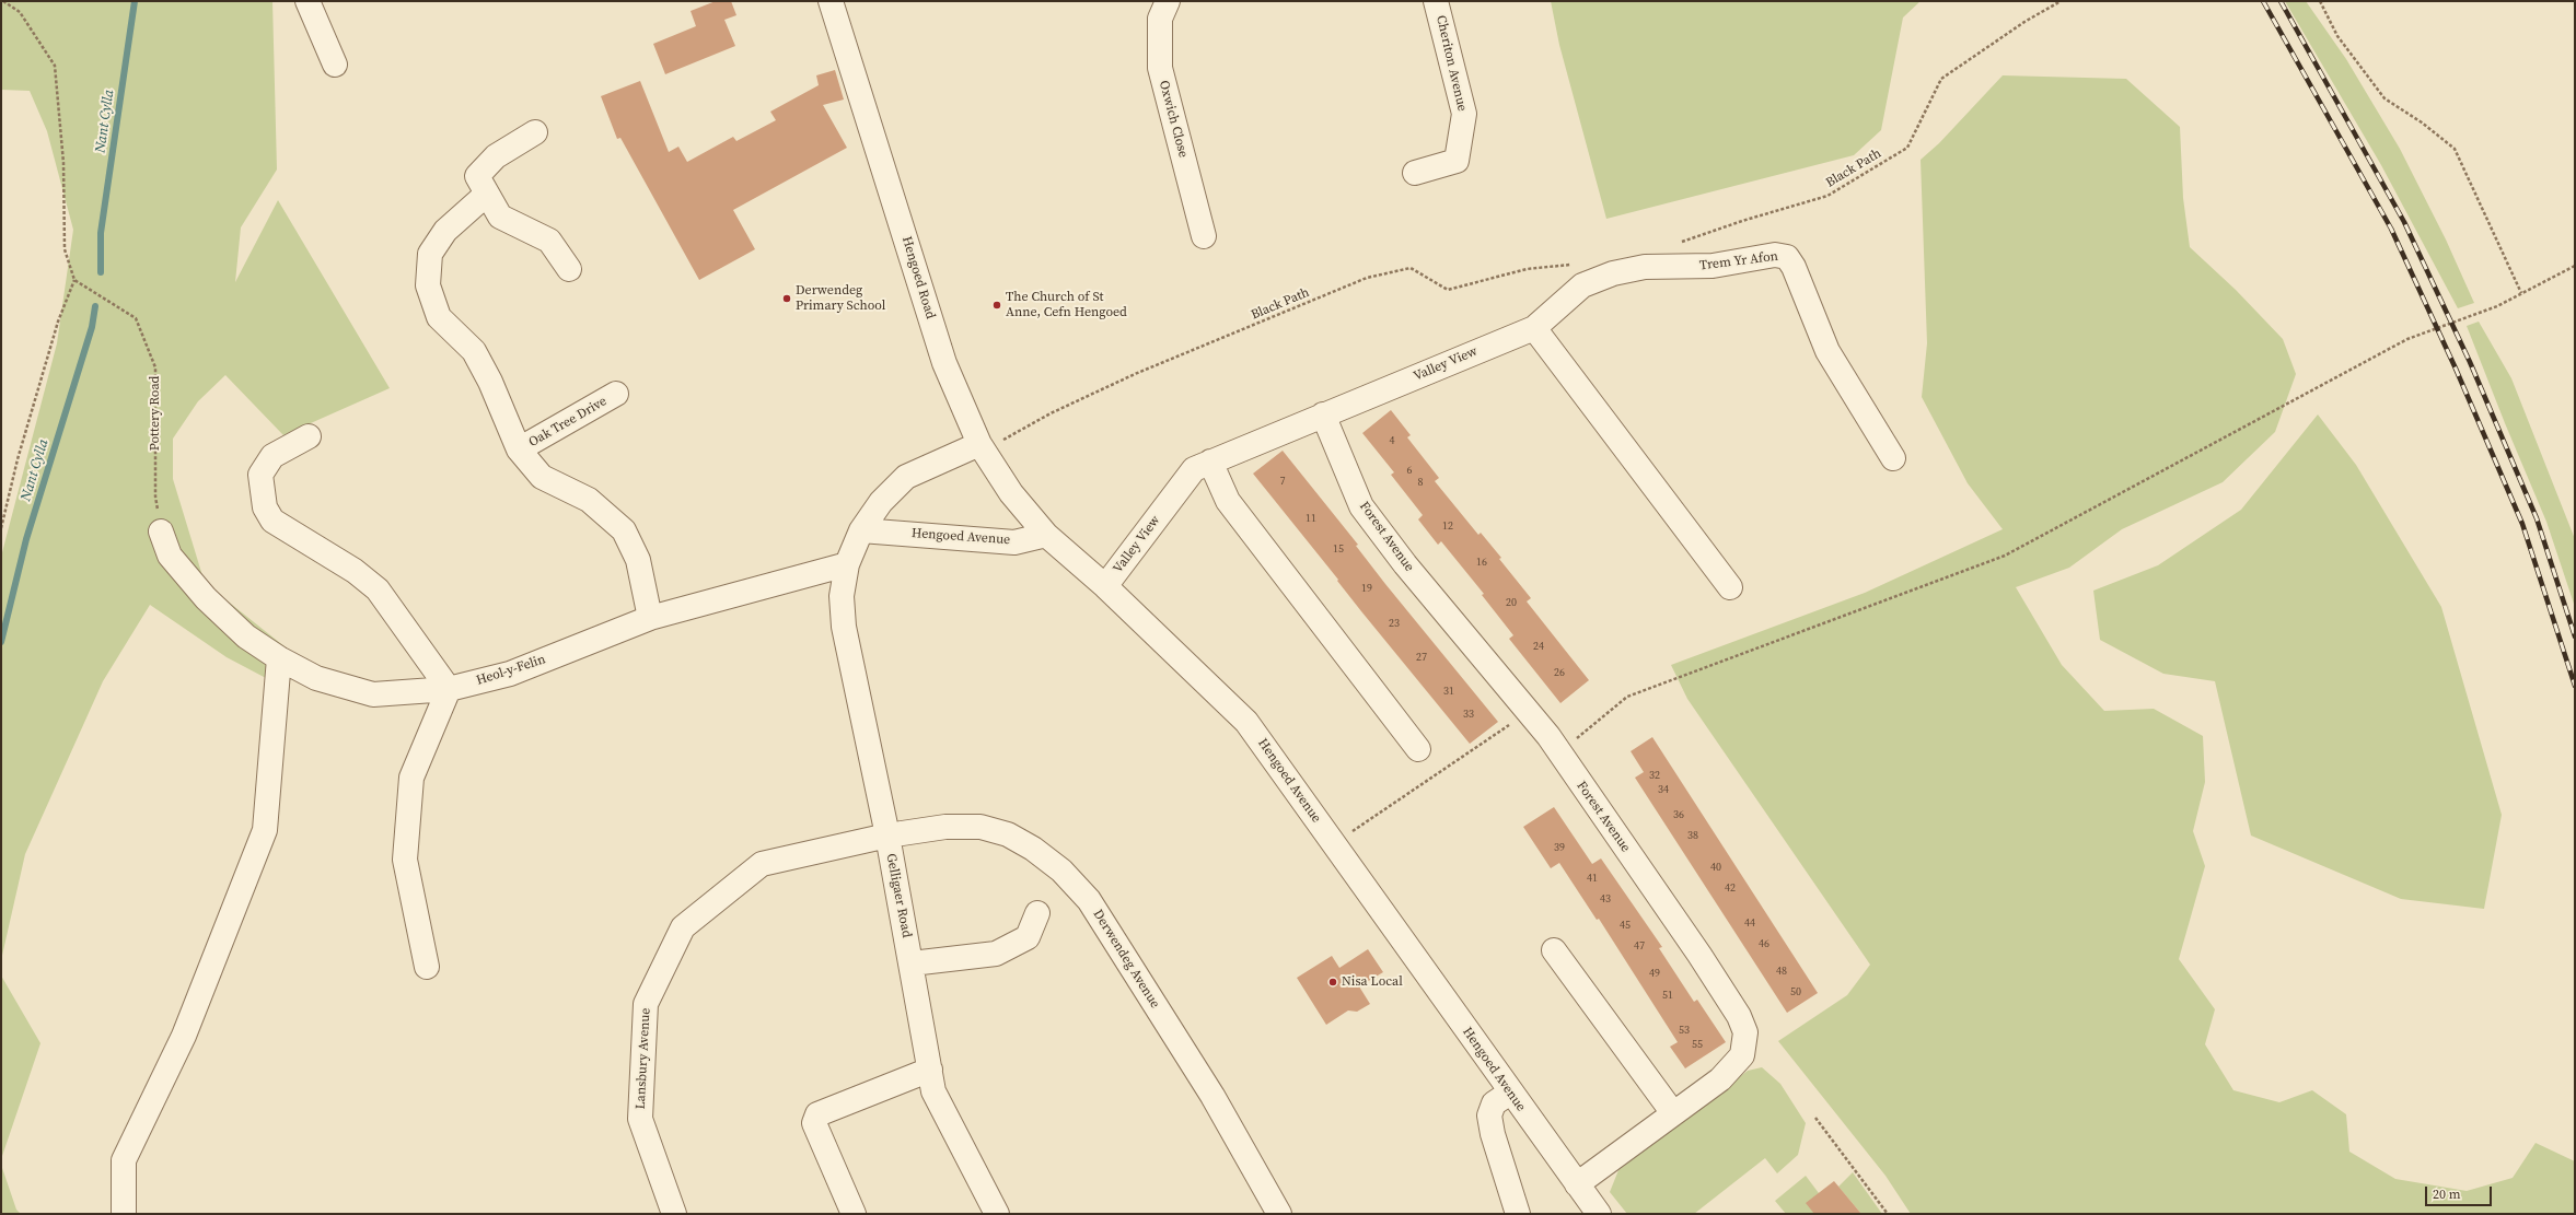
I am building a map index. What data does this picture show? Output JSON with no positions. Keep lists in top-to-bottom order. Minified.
{"streets":{"street":["Cheriton Avenue","Oxwich Close","Trem Yr Afon","Hengoed Road","Valley View","Oak Tree Drive","Hengoed Avenue","Forest Avenue","Heol-y-Felin","Gelligaer Road","Derwendeg Avenue","Lansbury Avenue"],"path":["Black Path","Pottery Road"]},"crossings":[["Black Path","Hengoed Road"],["Black Path","Gelligaer Road"],["Trem Yr Afon","Valley View"],["Hengoed Road","Hengoed Avenue"],["Hengoed Road","Gelligaer Road"],["Valley View","Hengoed Avenue"],["Valley View","Forest Avenue"],["Oak Tree Drive","Heol-y-Felin"],["Hengoed Avenue","Forest Avenue"],["Hengoed Avenue","Gelligaer Road"],["Heol-y-Felin","Gelligaer Road"],["Gelligaer Road","Derwendeg Avenue"],["Gelligaer Road","Lansbury Avenue"],["Derwendeg Avenue","Lansbury Avenue"]],"water":["Nant Cylla"],"places":["Derwendeg Primary School","The Church of St Anne, Cefn Hengoed","Nisa Local"],"house_numbers":["4","6","7","8","11","12","15","16","19","20","23","24","27","26","31","33","32","34","36","38","39","40","41","42","43","44","45","46","47","48","49","50","51","53","55"],"scale_bar":"20 m"}
